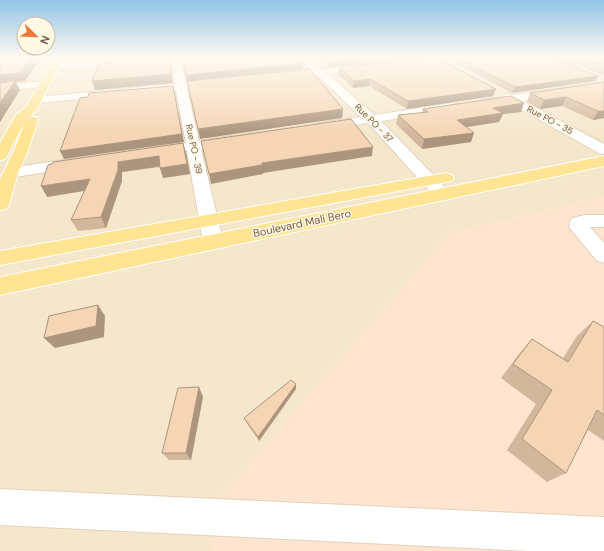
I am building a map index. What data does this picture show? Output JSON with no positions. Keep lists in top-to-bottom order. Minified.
{"streets":{"main road":["Boulevard Mali Bero"],"street":["Rue PO - 35","Rue PO - 37","Rue PO - 39"]},"crossings":[["Rue PO - 35","Boulevard Mali Bero"],["Rue PO - 37","Boulevard Mali Bero"],["Rue PO - 39","Boulevard Mali Bero"]],"north":"bottom right"}
